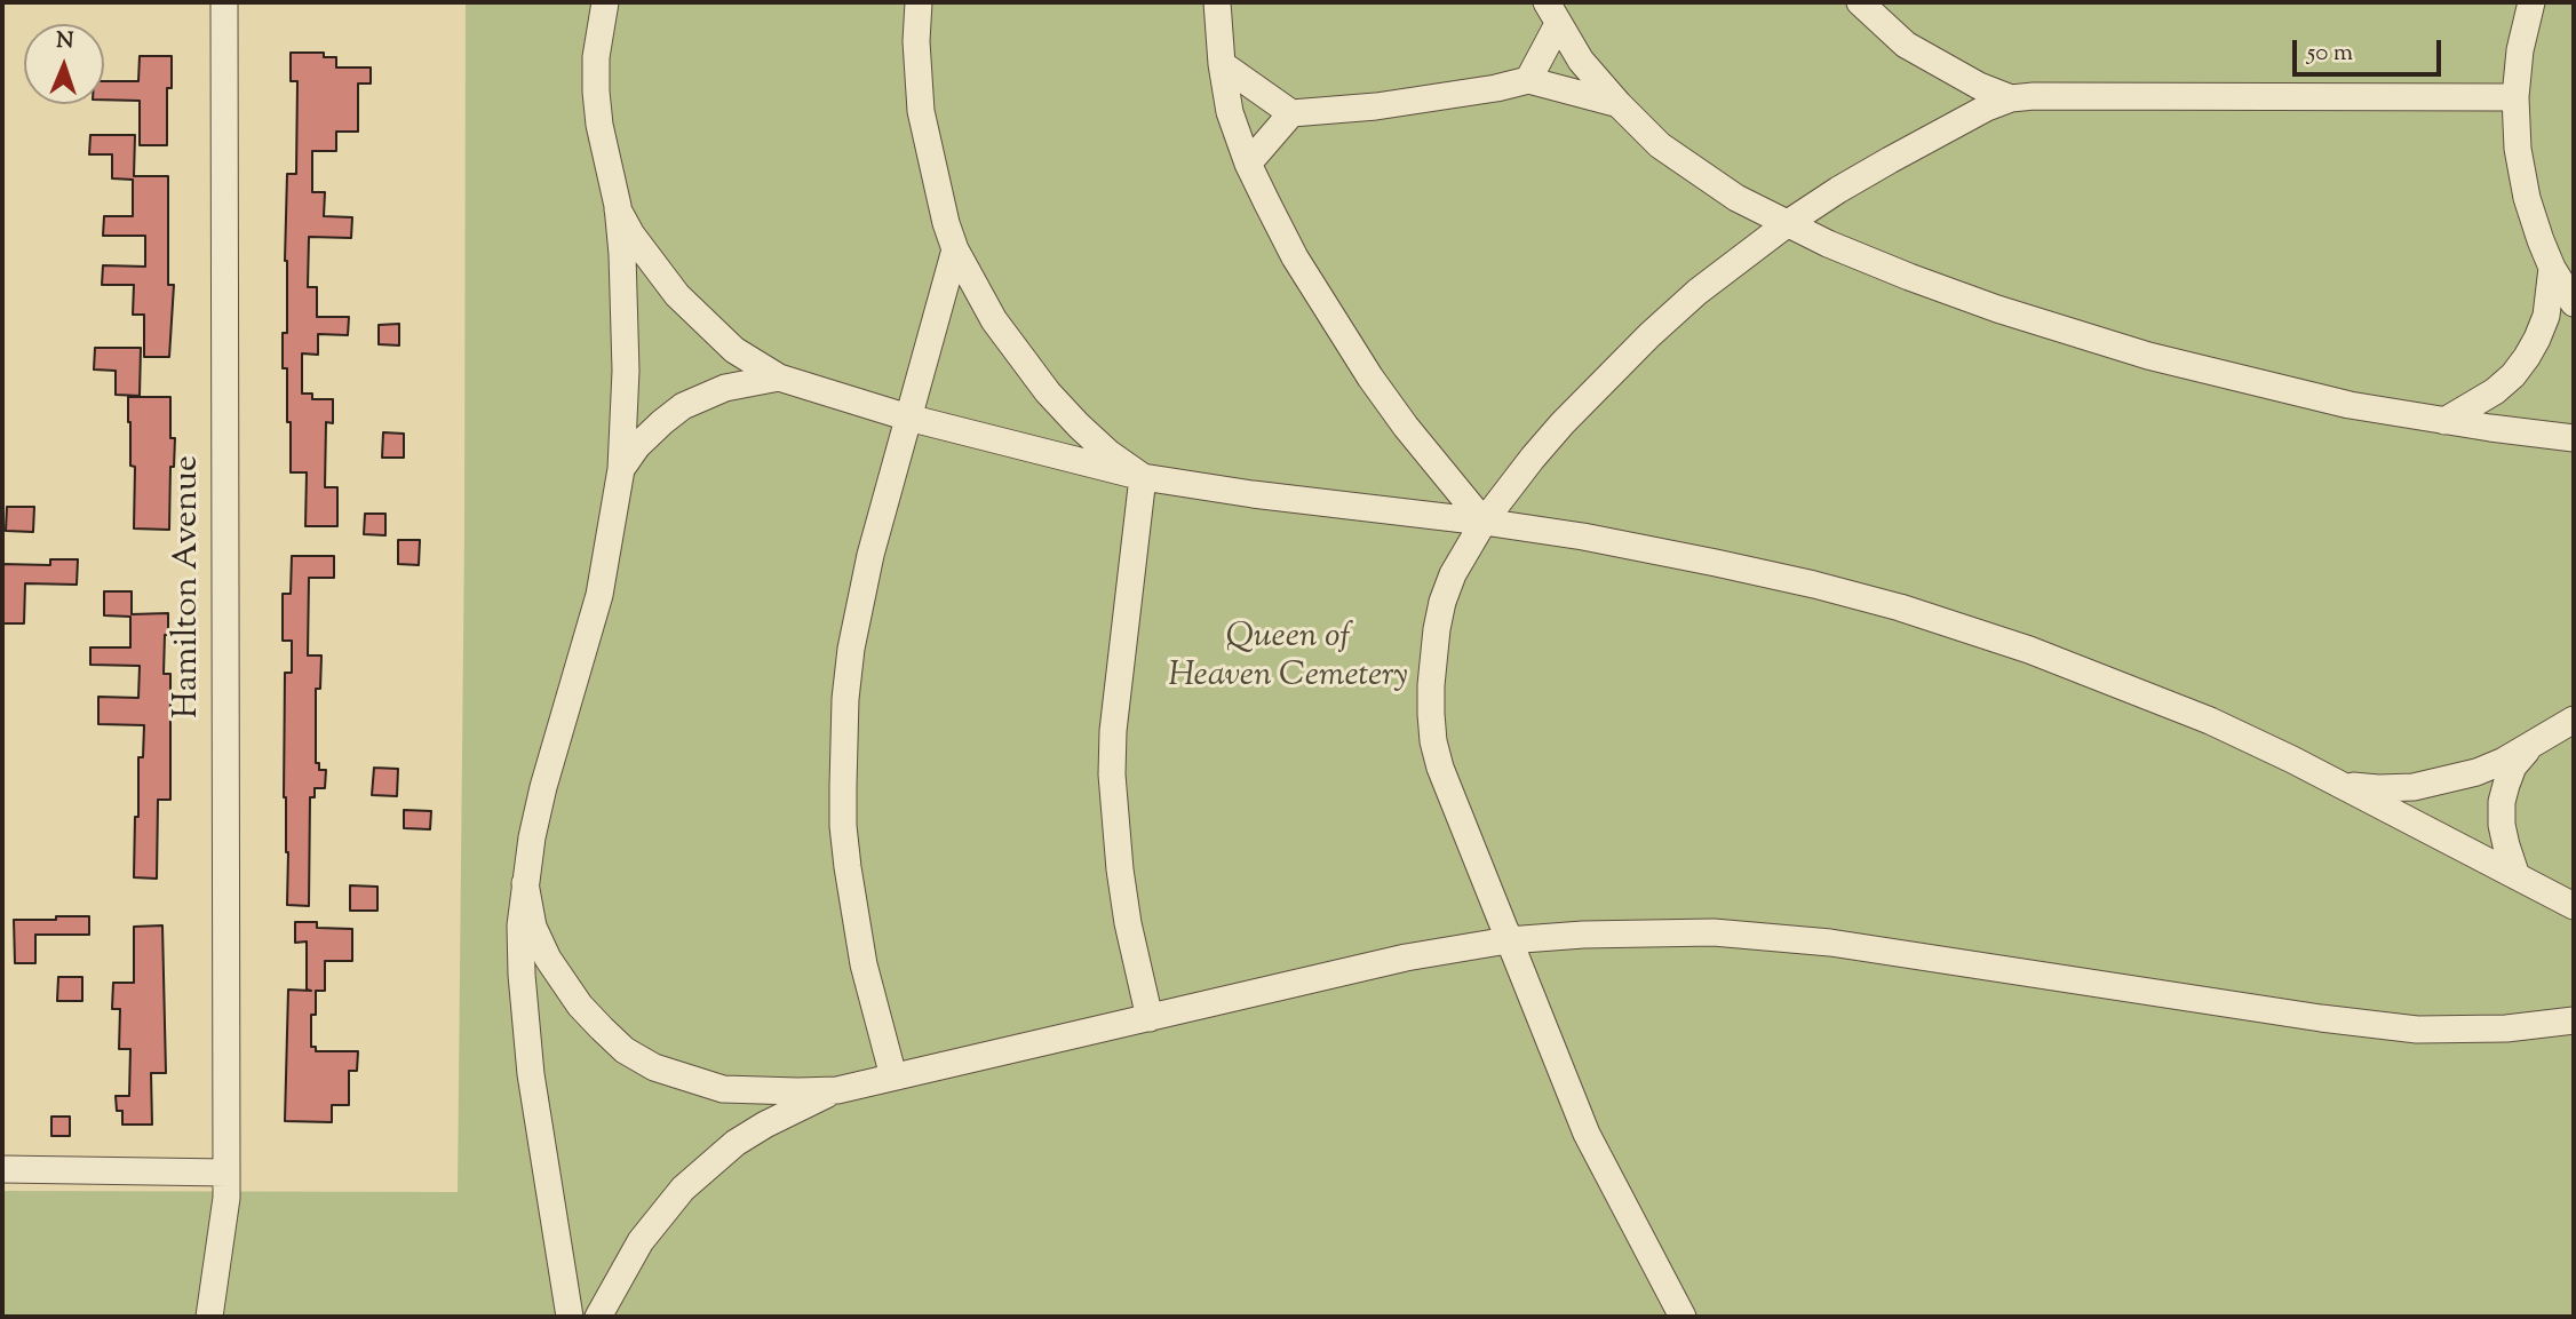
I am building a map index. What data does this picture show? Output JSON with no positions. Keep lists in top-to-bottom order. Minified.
{"streets":{"street":["Hamilton Avenue"]},"parks":["Queen of Heaven Cemetery"],"scale_bar":"50 m","north":"top"}
